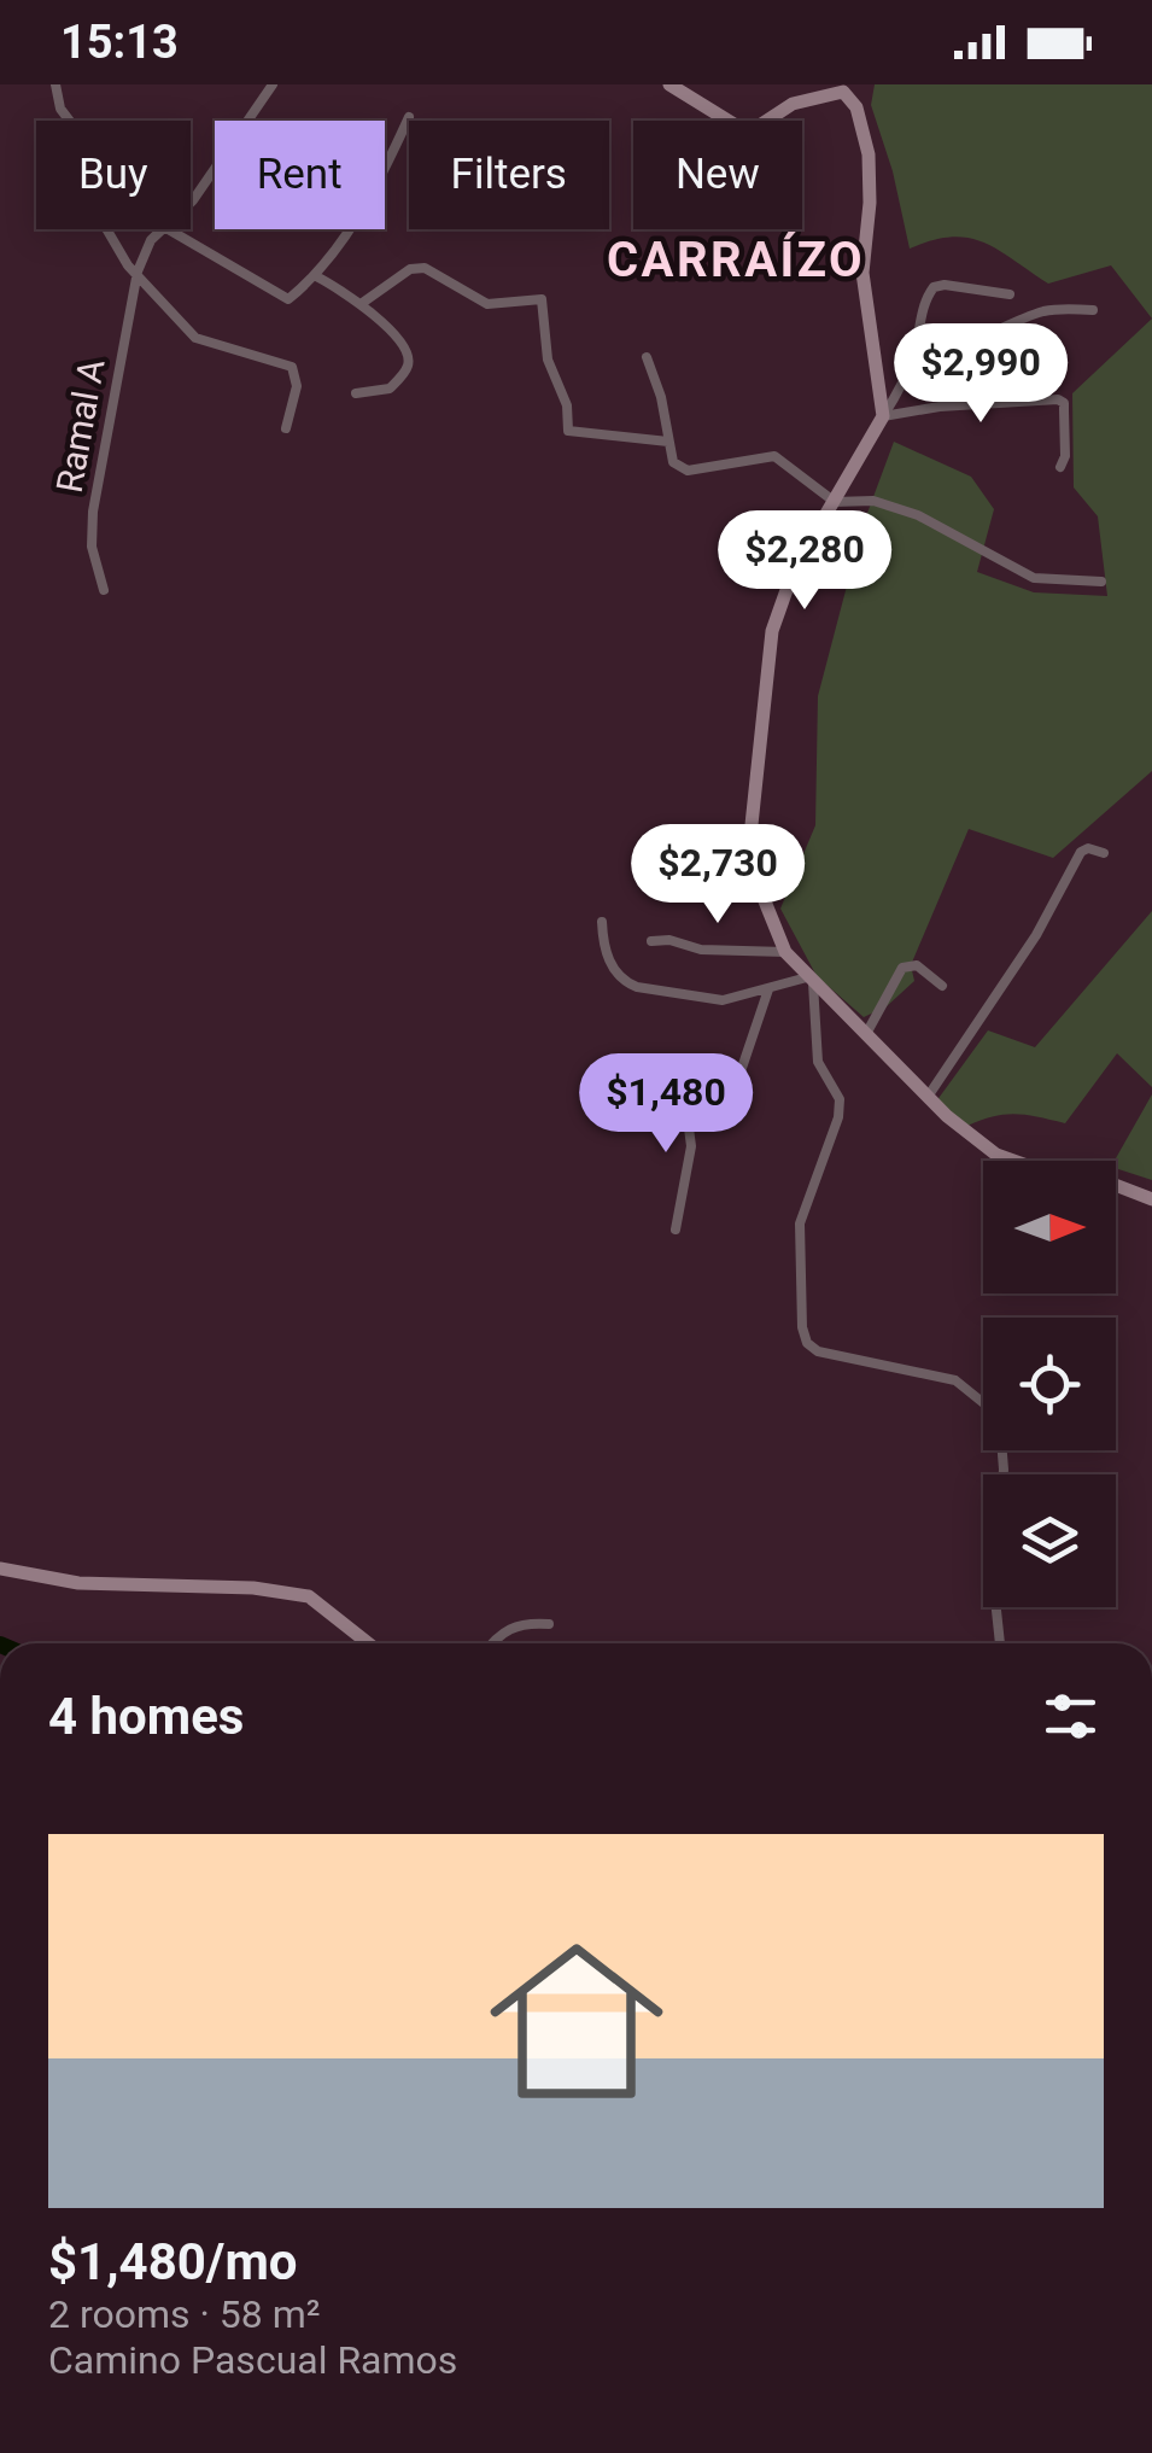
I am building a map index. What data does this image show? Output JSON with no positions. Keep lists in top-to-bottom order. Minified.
{"streets":{"street":["Ramal A"]},"districts":["CARRAÍZO"],"north":"right","page":{"status":"15:13","chip":["Buy","Rent","Filters","New"],"price":["$2,990","$2,280","$2,730","$1,480"],"heading":"4 homes","list":[{"name":"$1,480/mo","note":"2 rooms · 58 m² · Camino Pascual Ramos"}]}}
